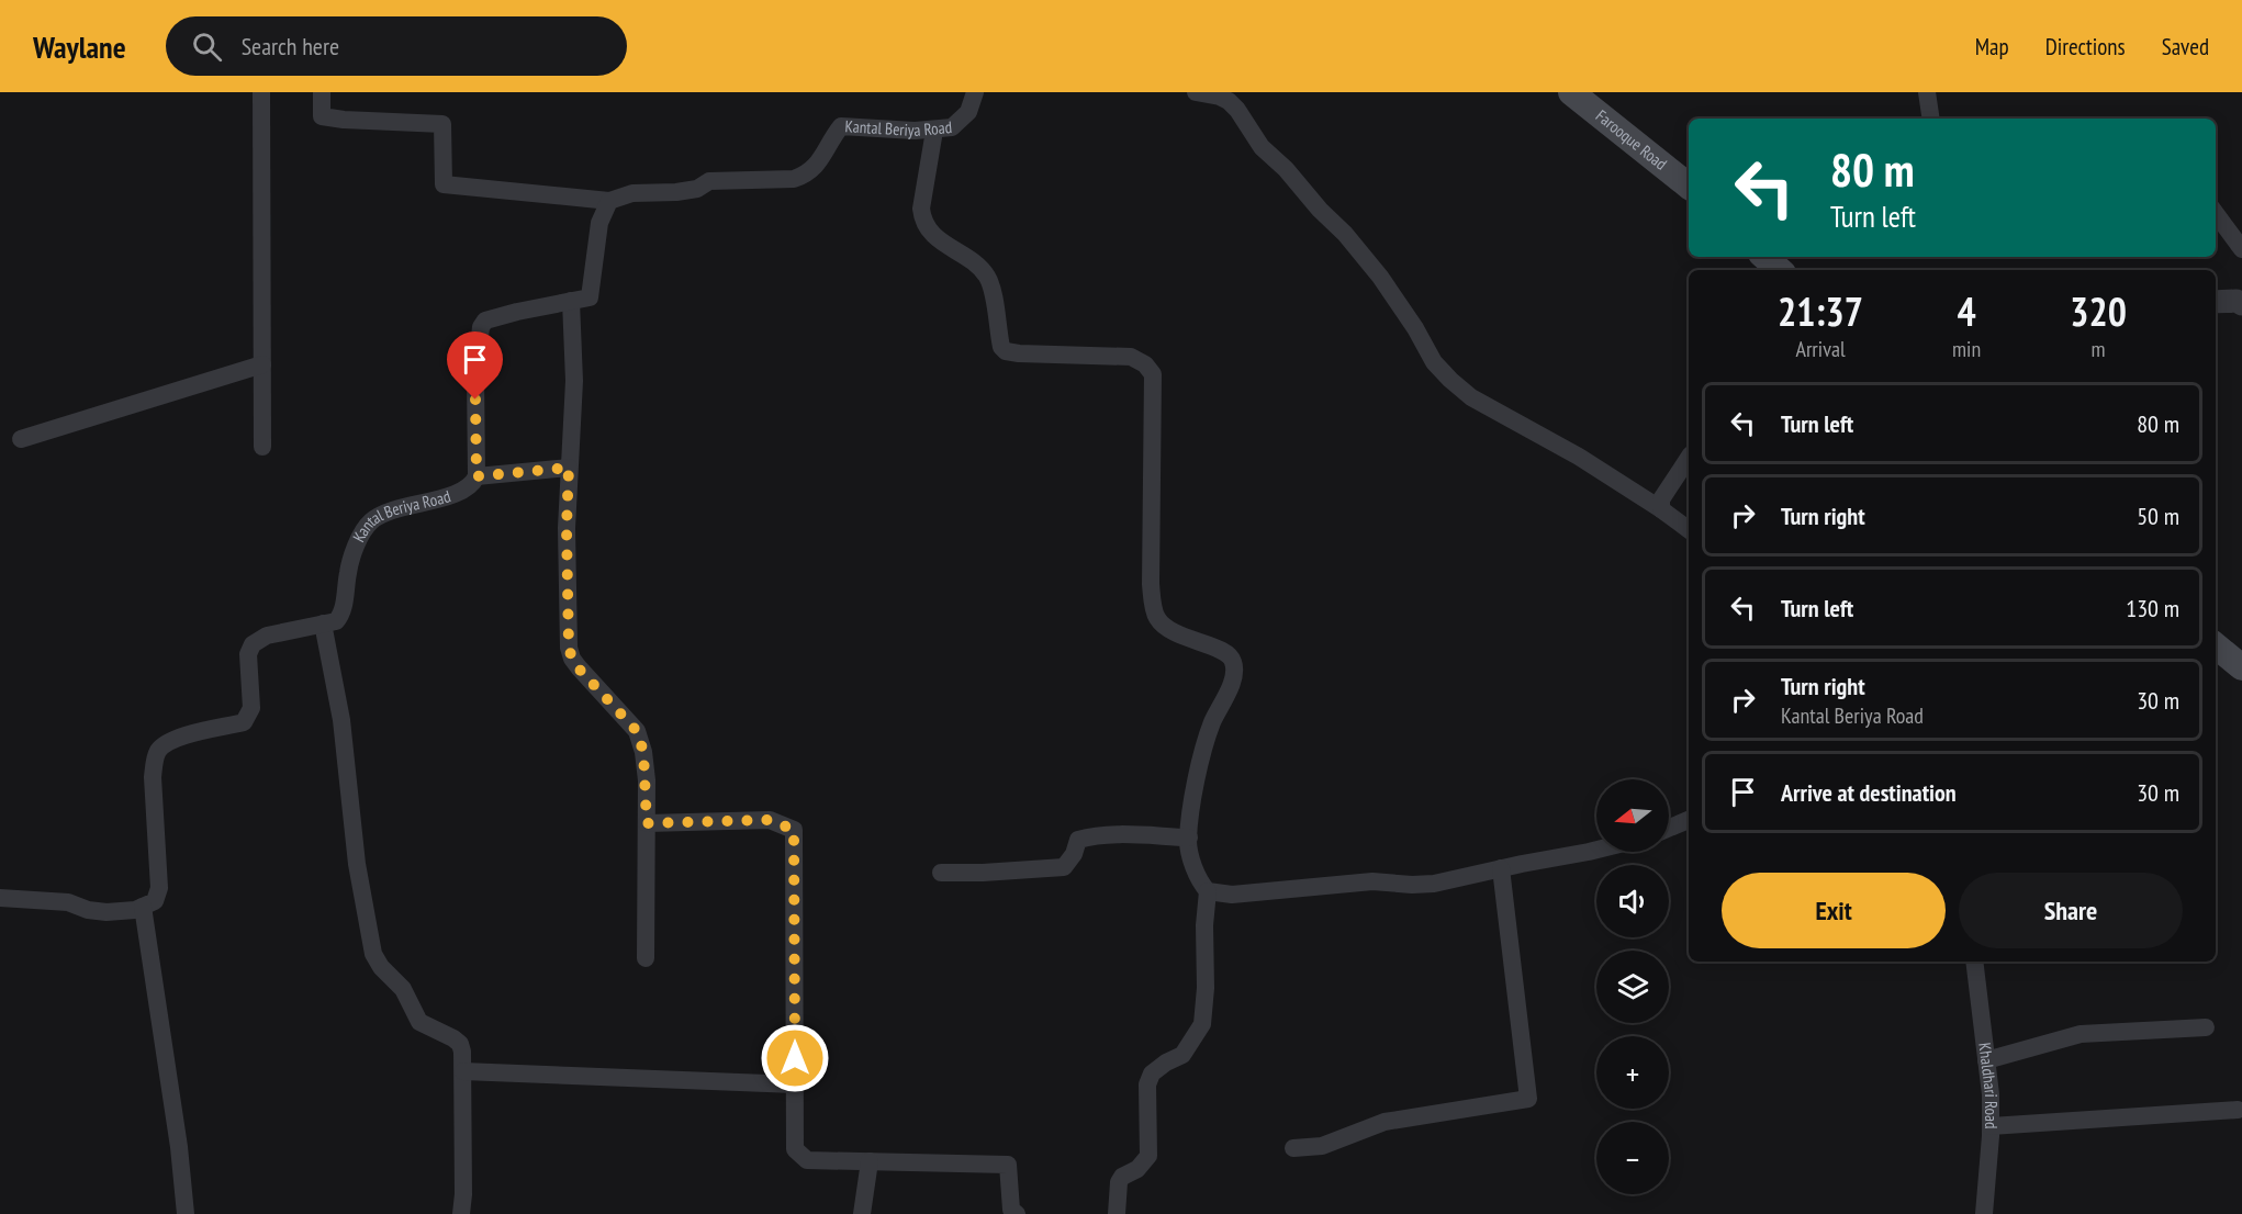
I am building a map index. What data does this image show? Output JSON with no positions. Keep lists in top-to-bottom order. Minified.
{"streets":{"main road":["Farooque Road"],"street":["Kantal Beriya Road","Khaldhari Road"]},"north":"left","page":{"header":"Waylane","search":"Search here","nav":["Map","Directions","Saved"],"turn":["80 m","Turn left"],"eta":["21:37","Arrival","4","min","320","m"],"list":[{"name":"Turn left","value":"80 m"},{"name":"Turn right","value":"50 m"},{"name":"Turn left","value":"130 m"},{"name":"Turn right","note":"Kantal Beriya Road","value":"30 m"},{"name":"Arrive at destination","value":"30 m"}],"map_buttons":["+","−"],"buttons":["Exit","Share"]}}
